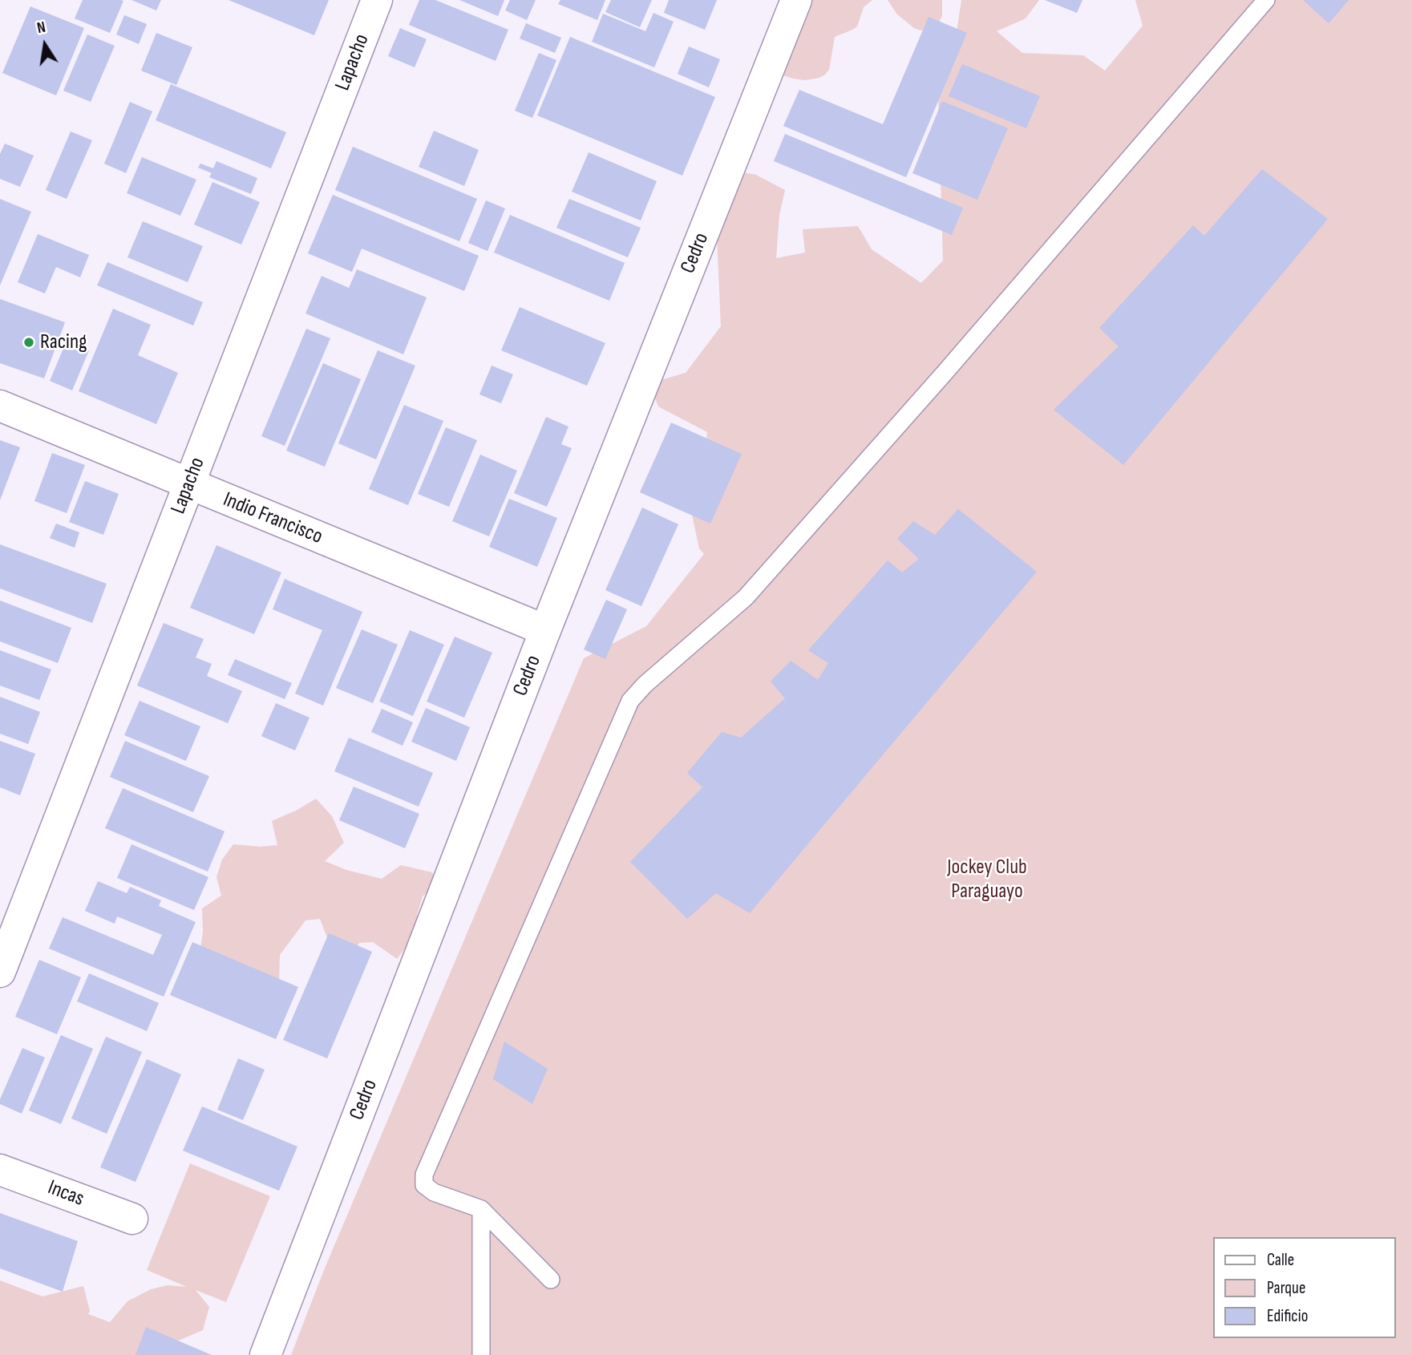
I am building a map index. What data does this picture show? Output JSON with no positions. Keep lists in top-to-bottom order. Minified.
{"streets":{"street":["Lapacho","Cedro","Indio Francisco","Incas"]},"crossings":[["Lapacho","Indio Francisco"],["Cedro","Indio Francisco"]],"parks":["Jockey Club Paraguayo"],"places":["Racing"],"legend":["Calle","Parque","Edificio"],"north":"top"}
